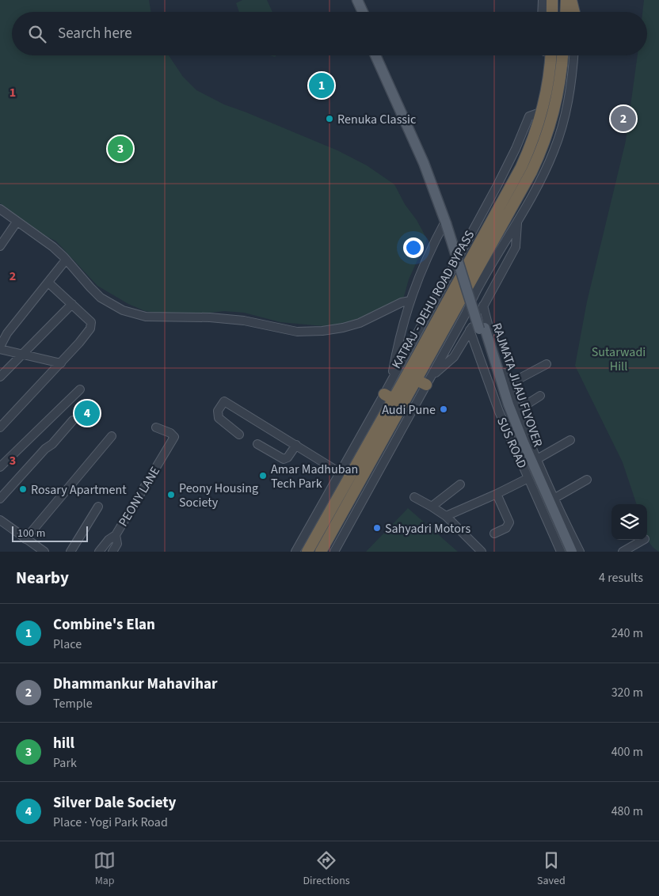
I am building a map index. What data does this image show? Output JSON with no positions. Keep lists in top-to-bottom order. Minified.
{"streets":{"highway":["KATRAJ - DEHU ROAD BYPASS"],"main road":["RAJMATA JIJAU FLYOVER"],"street":["SUS ROAD","PEONY LANE"]},"crossings":[["RAJMATA JIJAU FLYOVER","SUS ROAD"]],"parks":["Sutarwadi Hill"],"places":["Renuka Classic","Audi Pune","Amar Madhuban Tech Park","Rosary Apartment","Peony Housing Society","Sahyadri Motors"],"scale_bar":"100 m","page":{"search":"Search here","pins":["1","2","3","4"],"scale":"100 m","heading":["Nearby","4 results"],"list":[{"mark":"1","name":"Combine's Elan","note":"Place","value":"240 m"},{"mark":"2","name":"Dhammankur Mahavihar","note":"Temple","value":"320 m"},{"mark":"3","name":"hill","note":"Park","value":"400 m"},{"mark":"4","name":"Silver Dale Society","note":"Place · Yogi Park Road","value":"480 m"}],"nav":["Map","Directions","Saved"]},"grid":{"rows":["1","2","3"]}}
